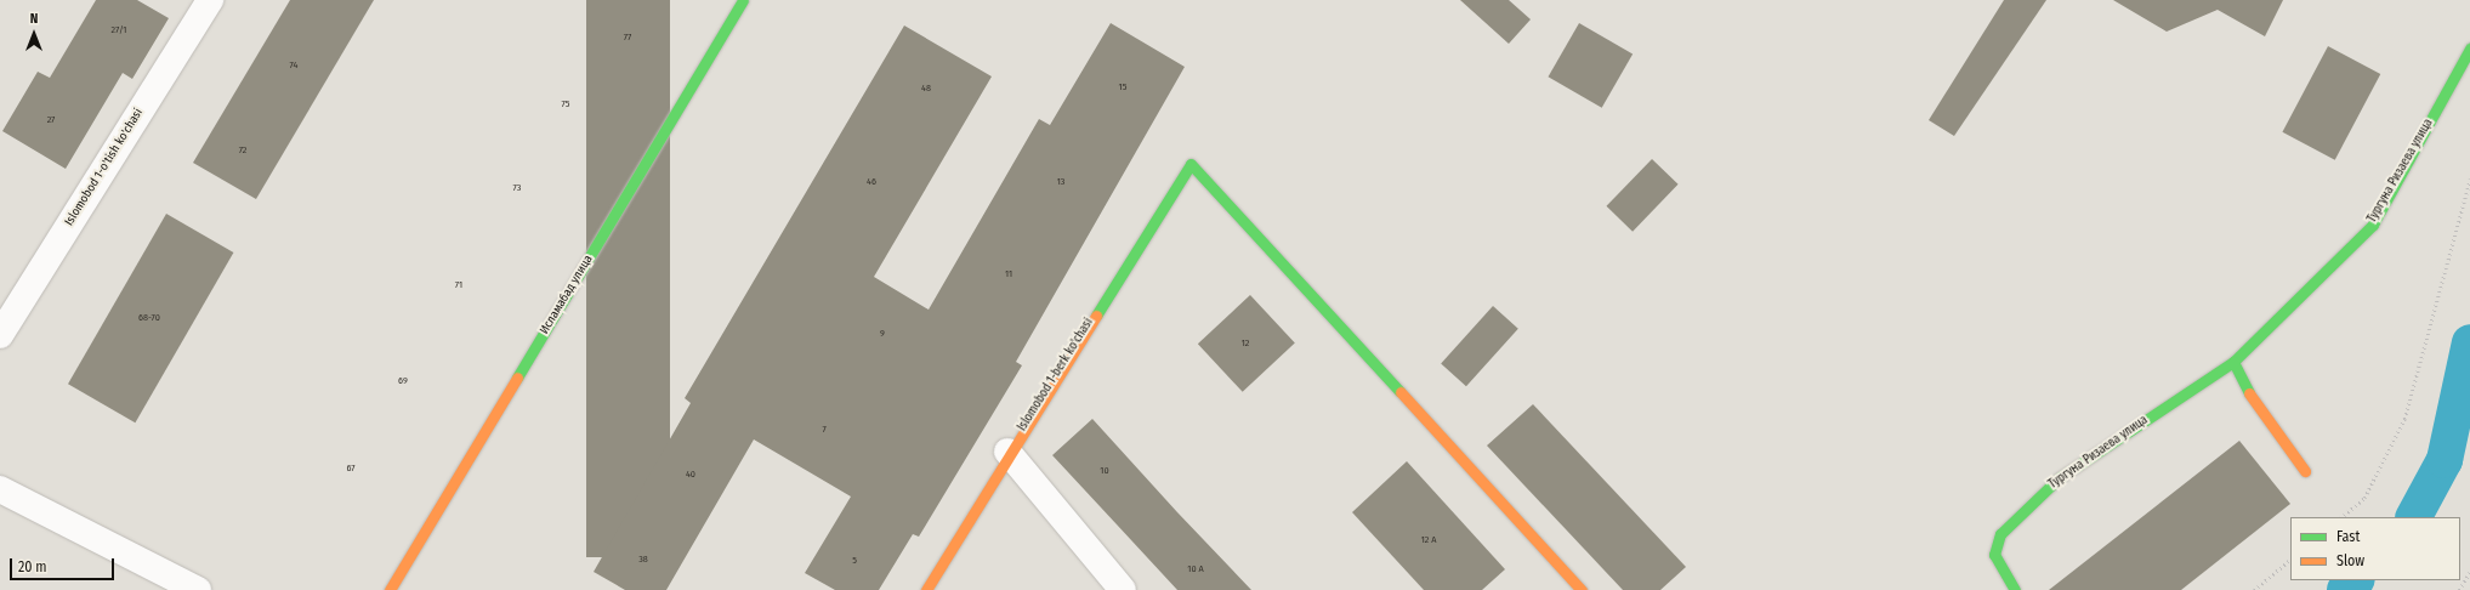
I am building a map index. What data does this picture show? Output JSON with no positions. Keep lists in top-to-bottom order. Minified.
{"streets":{"street":["Islomobod 1-o'tish ko'chasi","Тургуна Ризаева улица","Исламабад улица","Islomobod 1-berk ko'chasi"]},"house_numbers":["27/1","77","74","15","48","75","27","72","46","13","73","11","71","68-70","9","12","69","7","67","10","40","12 A","38","5","10 A"],"legend":["Fast","Slow"],"scale_bar":"20 m","north":"top"}
